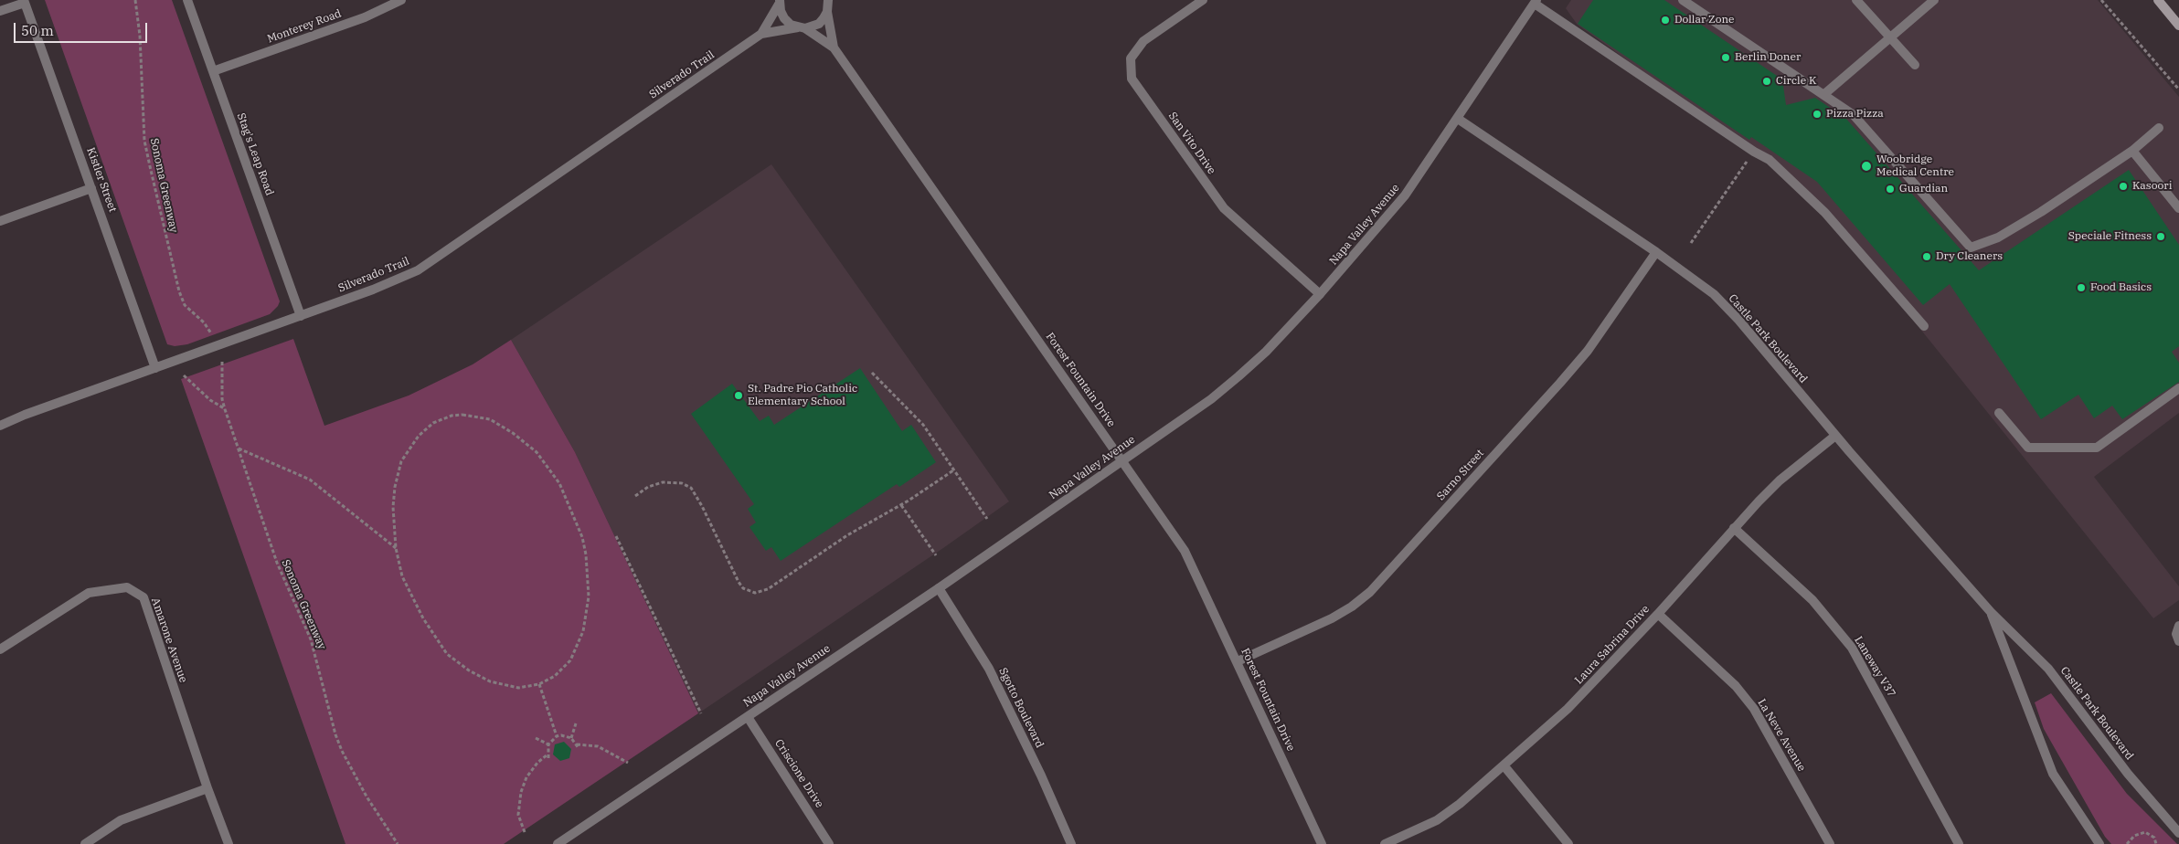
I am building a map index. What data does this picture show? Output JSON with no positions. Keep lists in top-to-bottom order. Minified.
{"streets":{"street":["Monterey Road","Silverado Trail","San Vito Drive","Stag's Leap Road","Kistler Street","Napa Valley Avenue","Castle Park Boulevard","Forest Fountain Drive","Sarno Street","Amarone Avenue","Laura Sabrina Drive","Laneway V37","Sgotto Boulevard","La Neve Avenue","Criscione Drive"],"path":["Sonoma Greenway"]},"crossings":[["Monterey Road","Stag's Leap Road"],["Silverado Trail","Stag's Leap Road"],["Silverado Trail","Kistler Street"],["Silverado Trail","Forest Fountain Drive"],["San Vito Drive","Napa Valley Avenue"],["Napa Valley Avenue","Castle Park Boulevard"],["Napa Valley Avenue","Forest Fountain Drive"],["Napa Valley Avenue","Sgotto Boulevard"],["Napa Valley Avenue","Criscione Drive"],["Castle Park Boulevard","Sarno Street"],["Castle Park Boulevard","Laura Sabrina Drive"],["Forest Fountain Drive","Sarno Street"],["Laura Sabrina Drive","Laneway V37"],["Laura Sabrina Drive","La Neve Avenue"]],"places":["Dollar Zone","Berlin Doner","Circle K","Pizza Pizza","Woobridge Medical Centre","Kasoori","Guardian","Speciale Fitness","Dry Cleaners","Food Basics","St. Padre Pio Catholic Elementary School"],"scale_bar":"50 m"}
